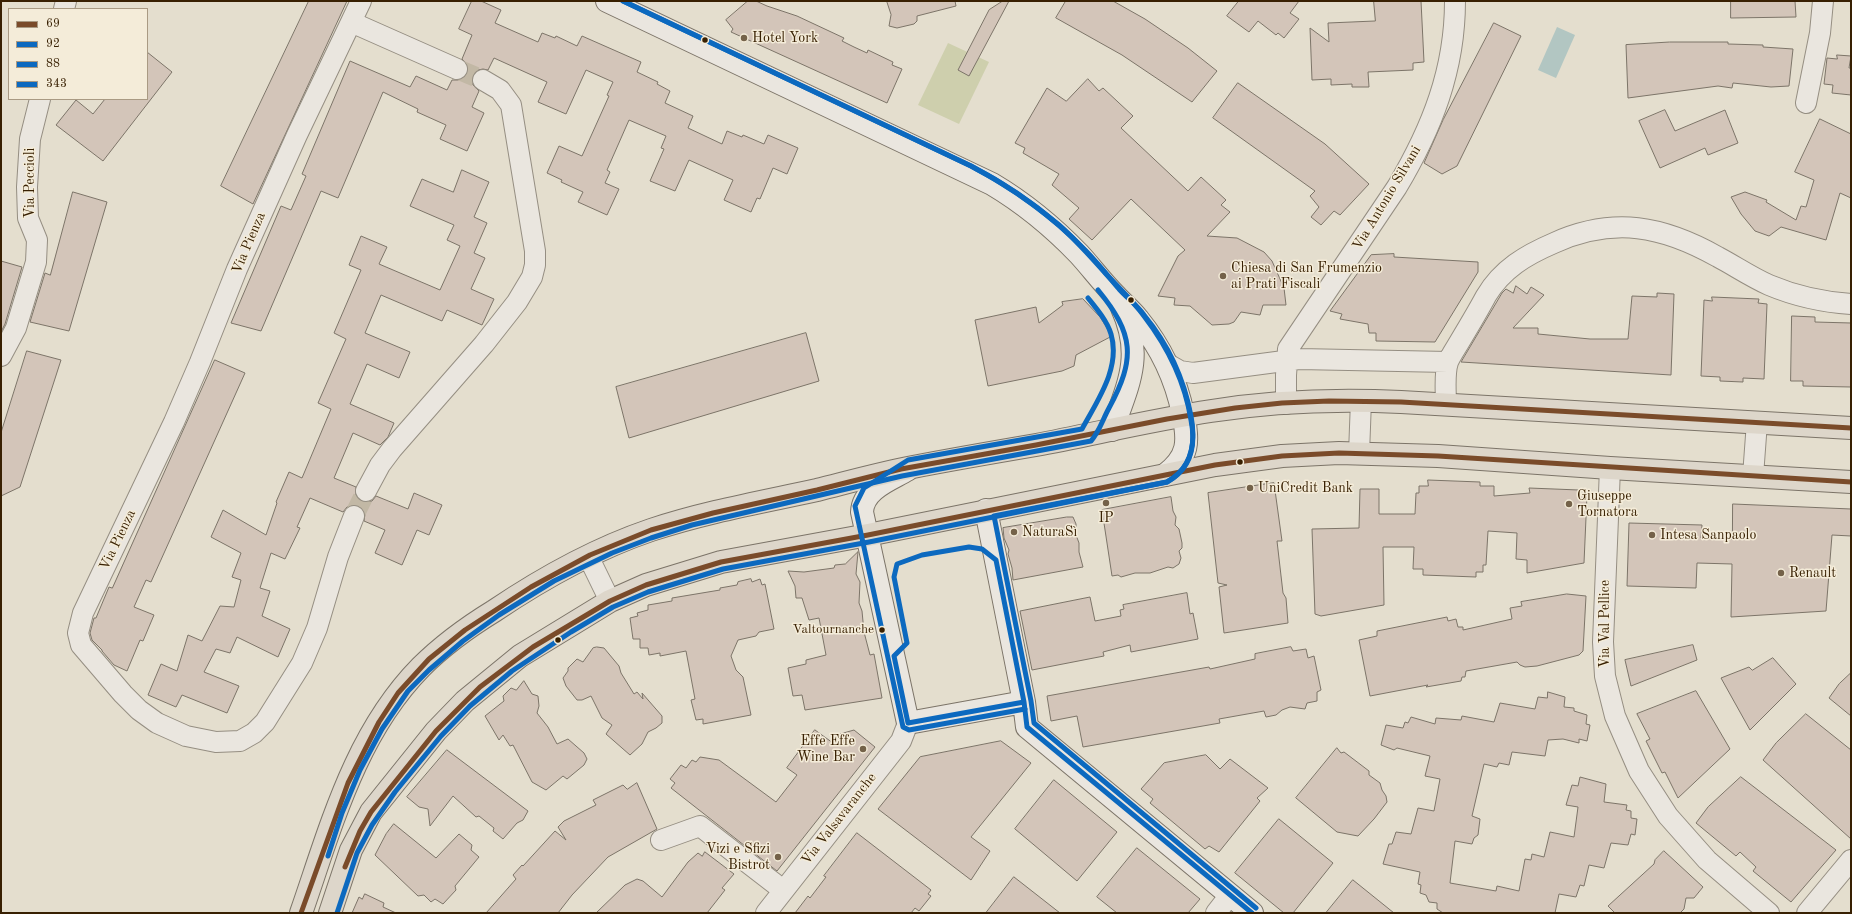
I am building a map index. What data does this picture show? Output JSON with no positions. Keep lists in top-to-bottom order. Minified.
{"streets":{"street":["Via Peccioli","Via Antonio Silvani","Via Pienza","Via Val Pellice","Via Valsavaranche"]},"places":["Hotel York","Chiesa di San Frumenzio ai Prati Fiscali","UniCredit Bank","IP","Giuseppe Tornatora","NaturaSì","Intesa Sanpaolo","Renault","Valtournanche","Effe Effe Wine Bar","Vizi e Sfizi Bistrot"],"lines":["transit line 92","transit line 88","transit line 69","transit line 343"],"legend":["69","92","88","343"]}
